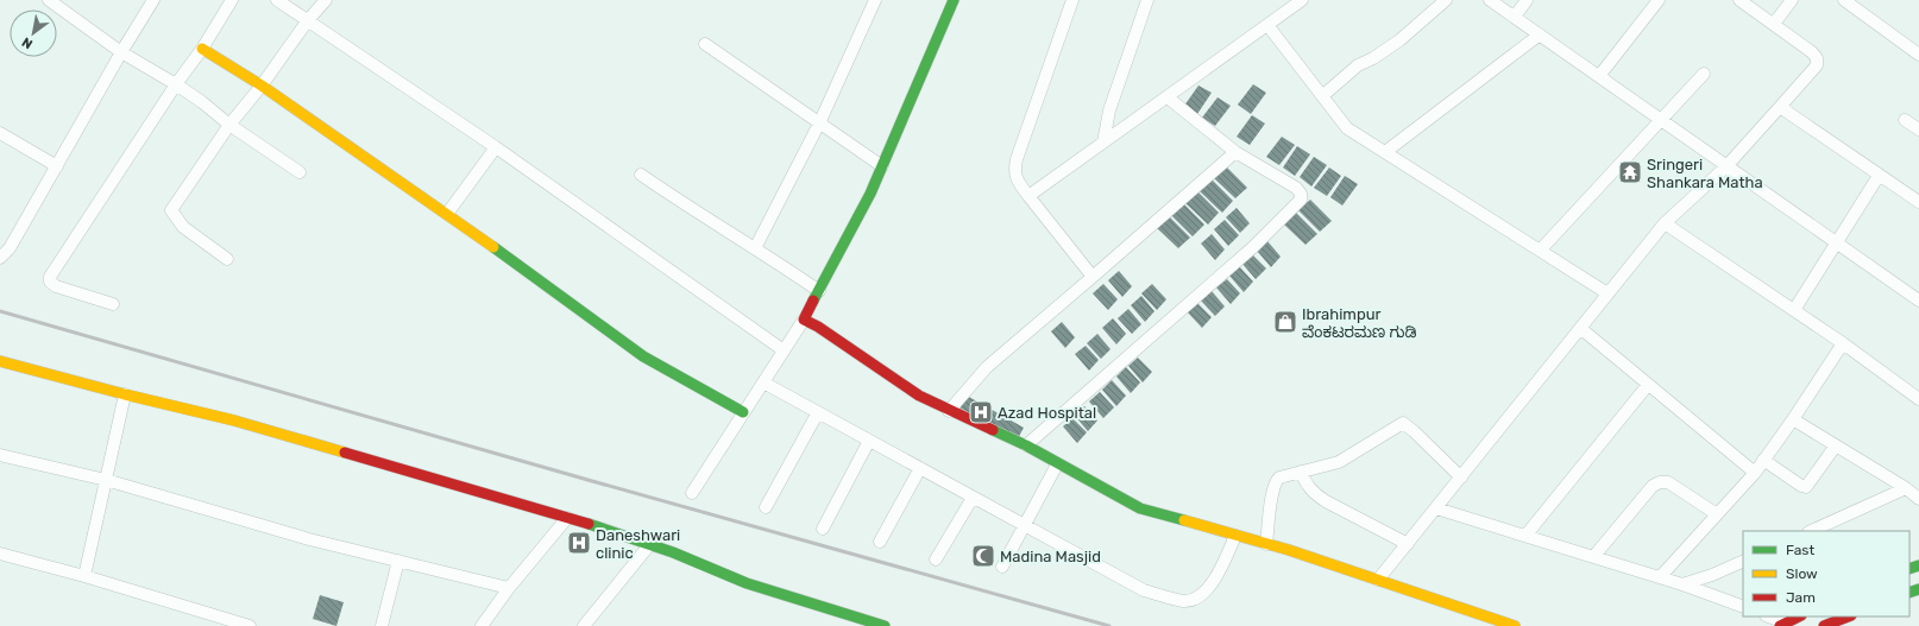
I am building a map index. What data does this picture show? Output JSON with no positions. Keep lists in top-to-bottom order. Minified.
{"places":{"temple":["Sringeri Shankara Matha"],"shop":["Ibrahimpur ವೆಂಕಟರಮಣ ಗುಡಿ"],"hospital":["Azad Hospital","Daneshwari clinic"],"mosque":["Madina Masjid"]},"legend":["Fast","Slow","Jam"],"north":"bottom left"}
